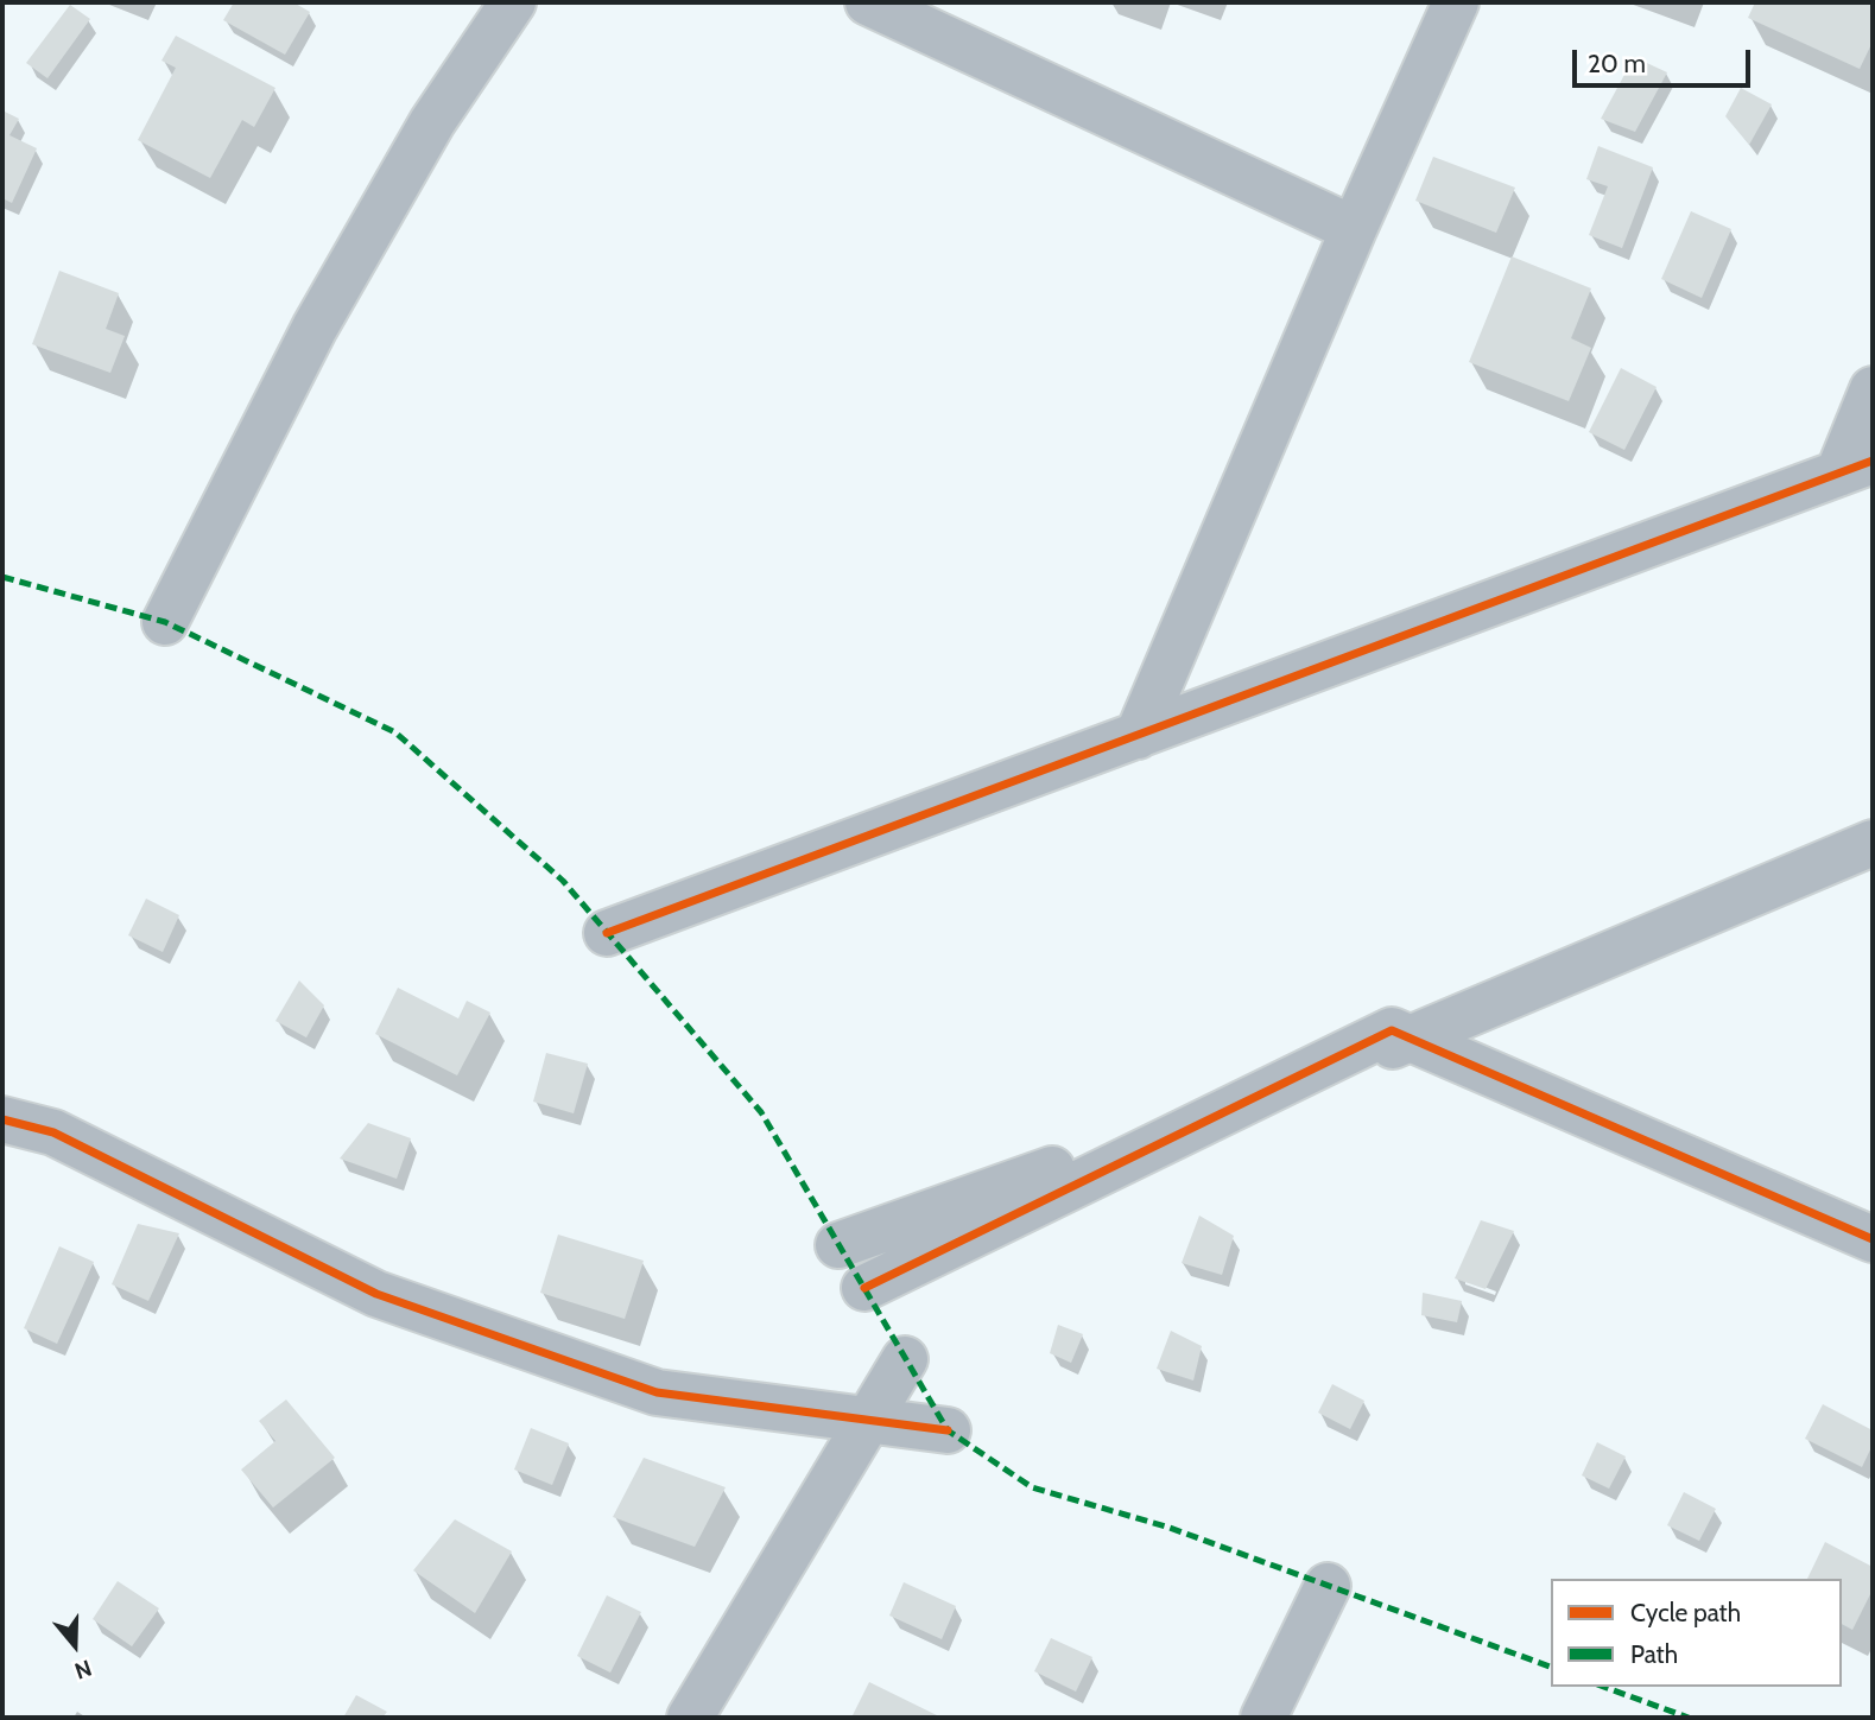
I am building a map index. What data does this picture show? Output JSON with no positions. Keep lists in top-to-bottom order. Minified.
{"legend":["Cycle path","Path"],"scale_bar":"20 m","north":"bottom"}
